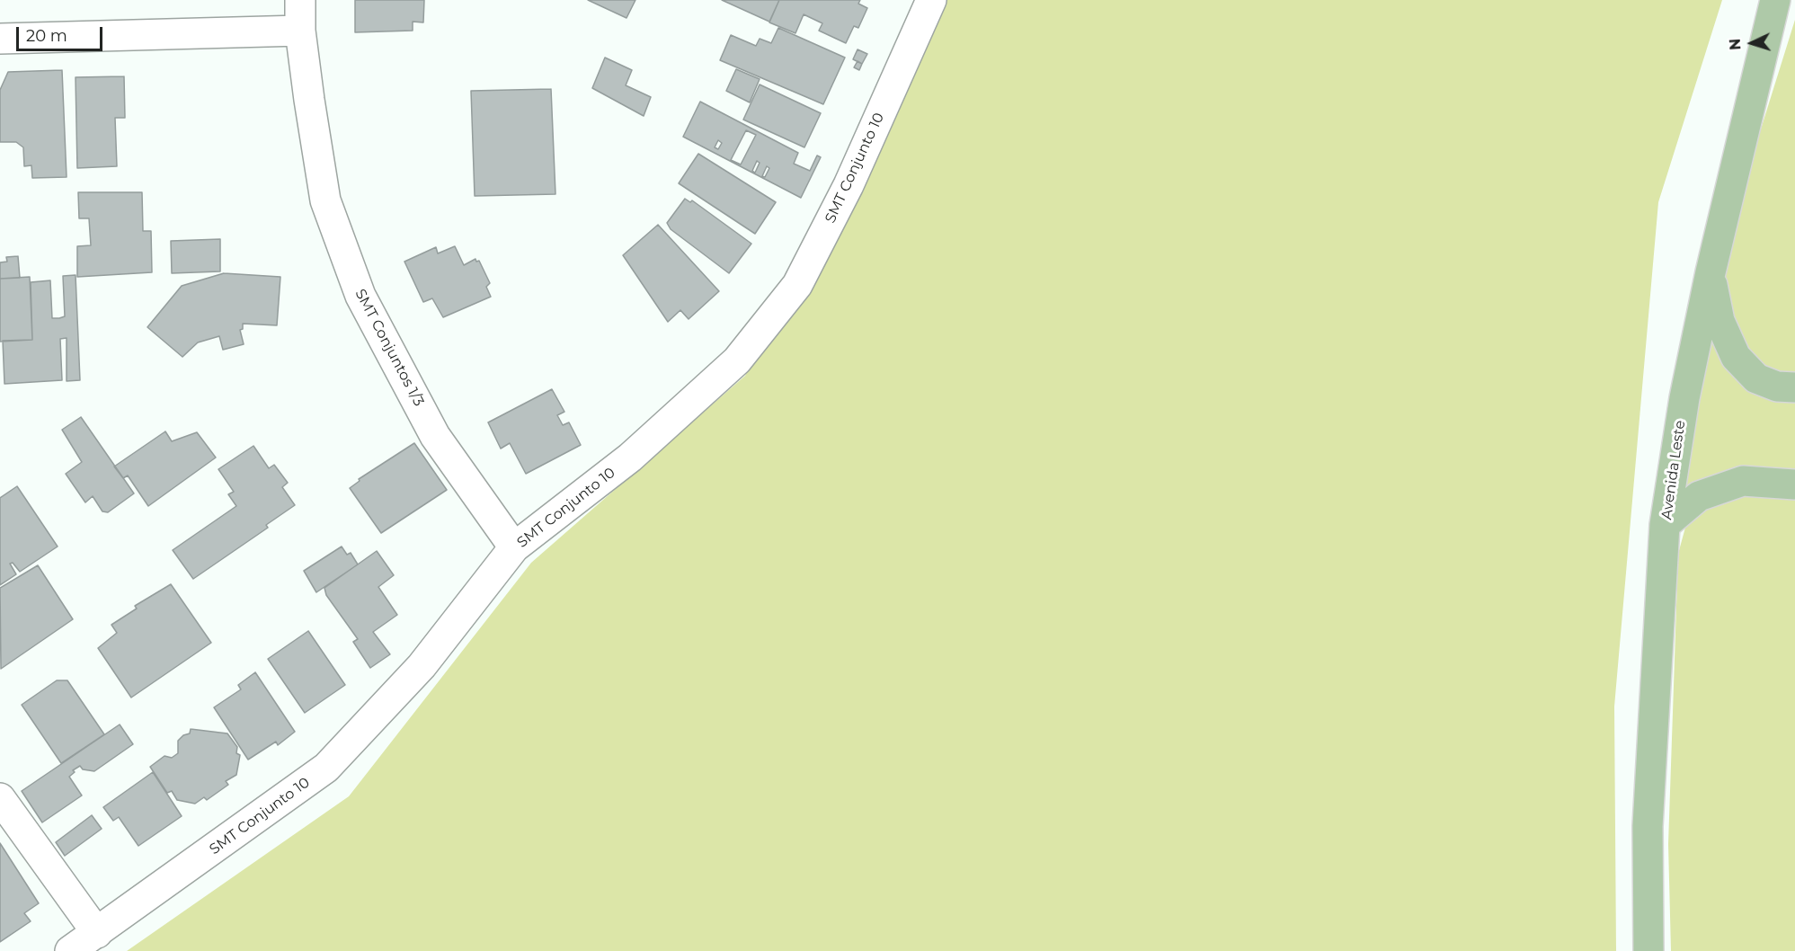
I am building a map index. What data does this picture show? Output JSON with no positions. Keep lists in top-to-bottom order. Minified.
{"streets":{"main road":["Avenida Leste"],"street":["SMT Conjunto 10","SMT Conjuntos 1/3"]},"crossings":[["SMT Conjunto 10","SMT Conjuntos 1/3"]],"scale_bar":"20 m","north":"left"}
